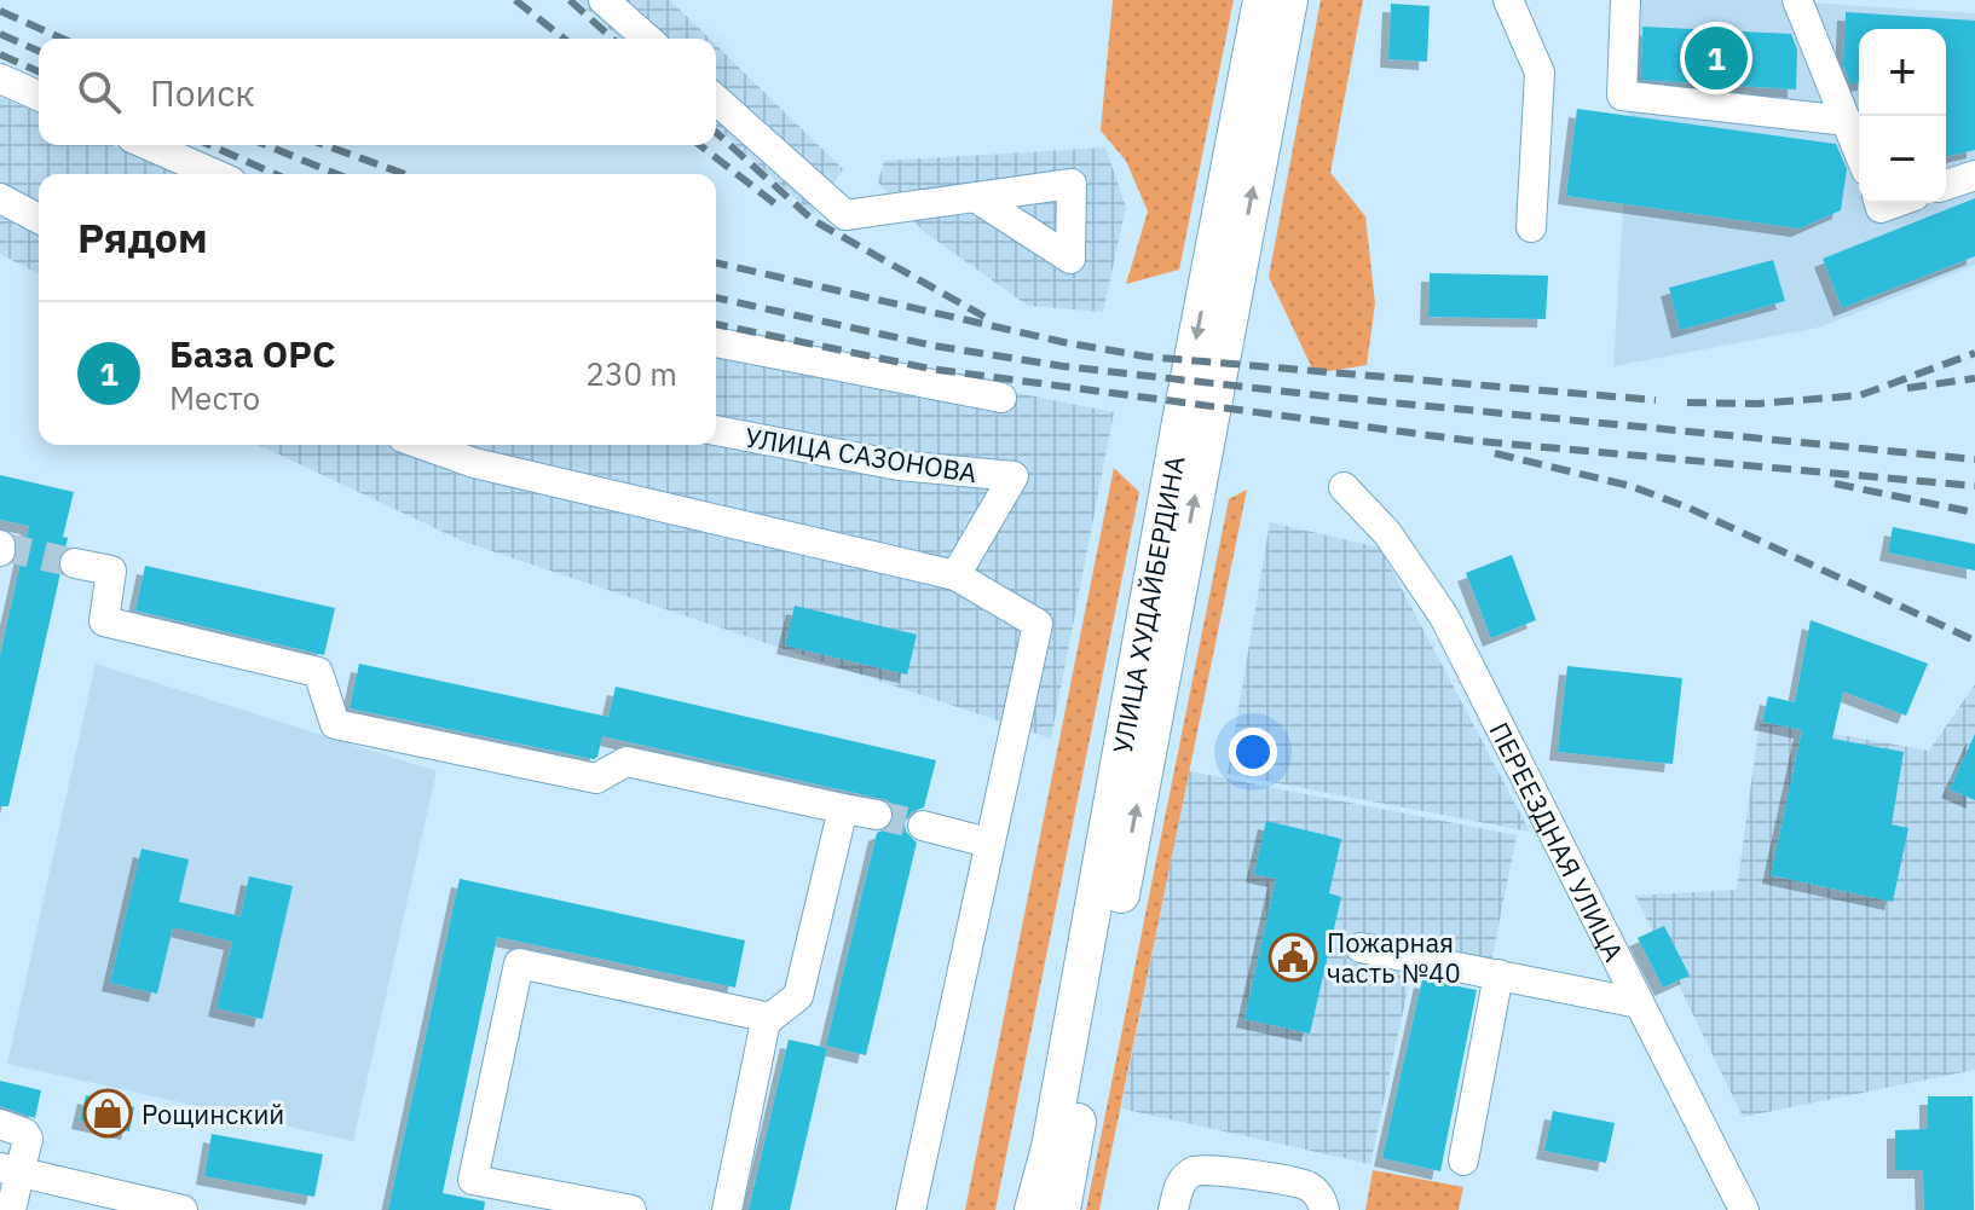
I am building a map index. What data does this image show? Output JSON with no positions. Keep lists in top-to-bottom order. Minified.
{"streets":{"main road":["УЛИЦА ХУДАЙБЕРДИНА"],"street":["УЛИЦА САЗОНОВА","ПЕРЕЕЗДНАЯ УЛИЦА"]},"places":{"public building":["Пожарная часть №40"],"shop":["Рощинский"]},"page":{"pins":"1","map_buttons":["+","−"],"search":"Поиск","heading":"Рядом","list":[{"mark":"1","name":"База ОРС","note":"Место","value":"230 m"}]}}
